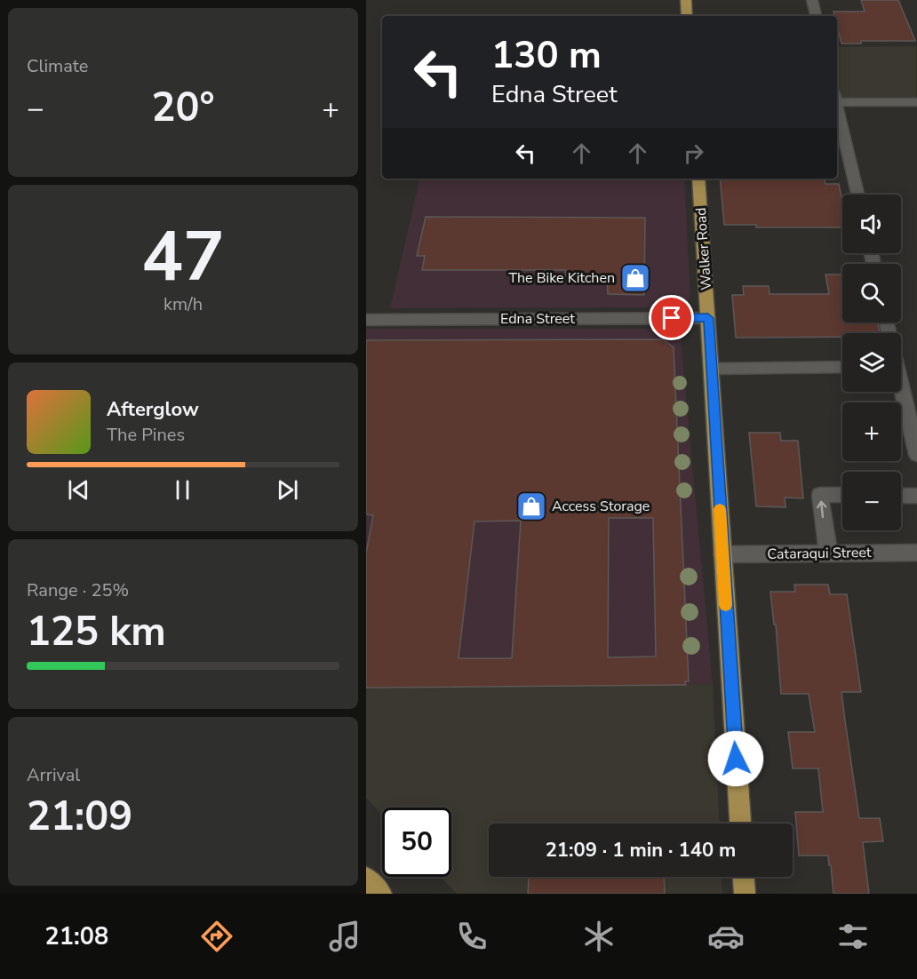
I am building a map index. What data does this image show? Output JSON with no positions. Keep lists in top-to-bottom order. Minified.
{"streets":{"main road":["Walker Road"],"street":["Edna Street","Cataraqui Street"]},"crossings":[["Walker Road","Edna Street"],["Walker Road","Cataraqui Street"]],"places":{"shop":["The Bike Kitchen","Access Storage"]},"page":{"tile":["Climate",["47","km/h"],["Range · 25%","125 km"],["Arrival","21:09"]],"turn":["130 m","Edna Street"],"heat":["−","20°","+"],"map_buttons":["+","−"],"song":["Afterglow","The Pines"],"limit":"50","trip":"21:09 · 1 min · 140 m","tabs":"21:08"}}
